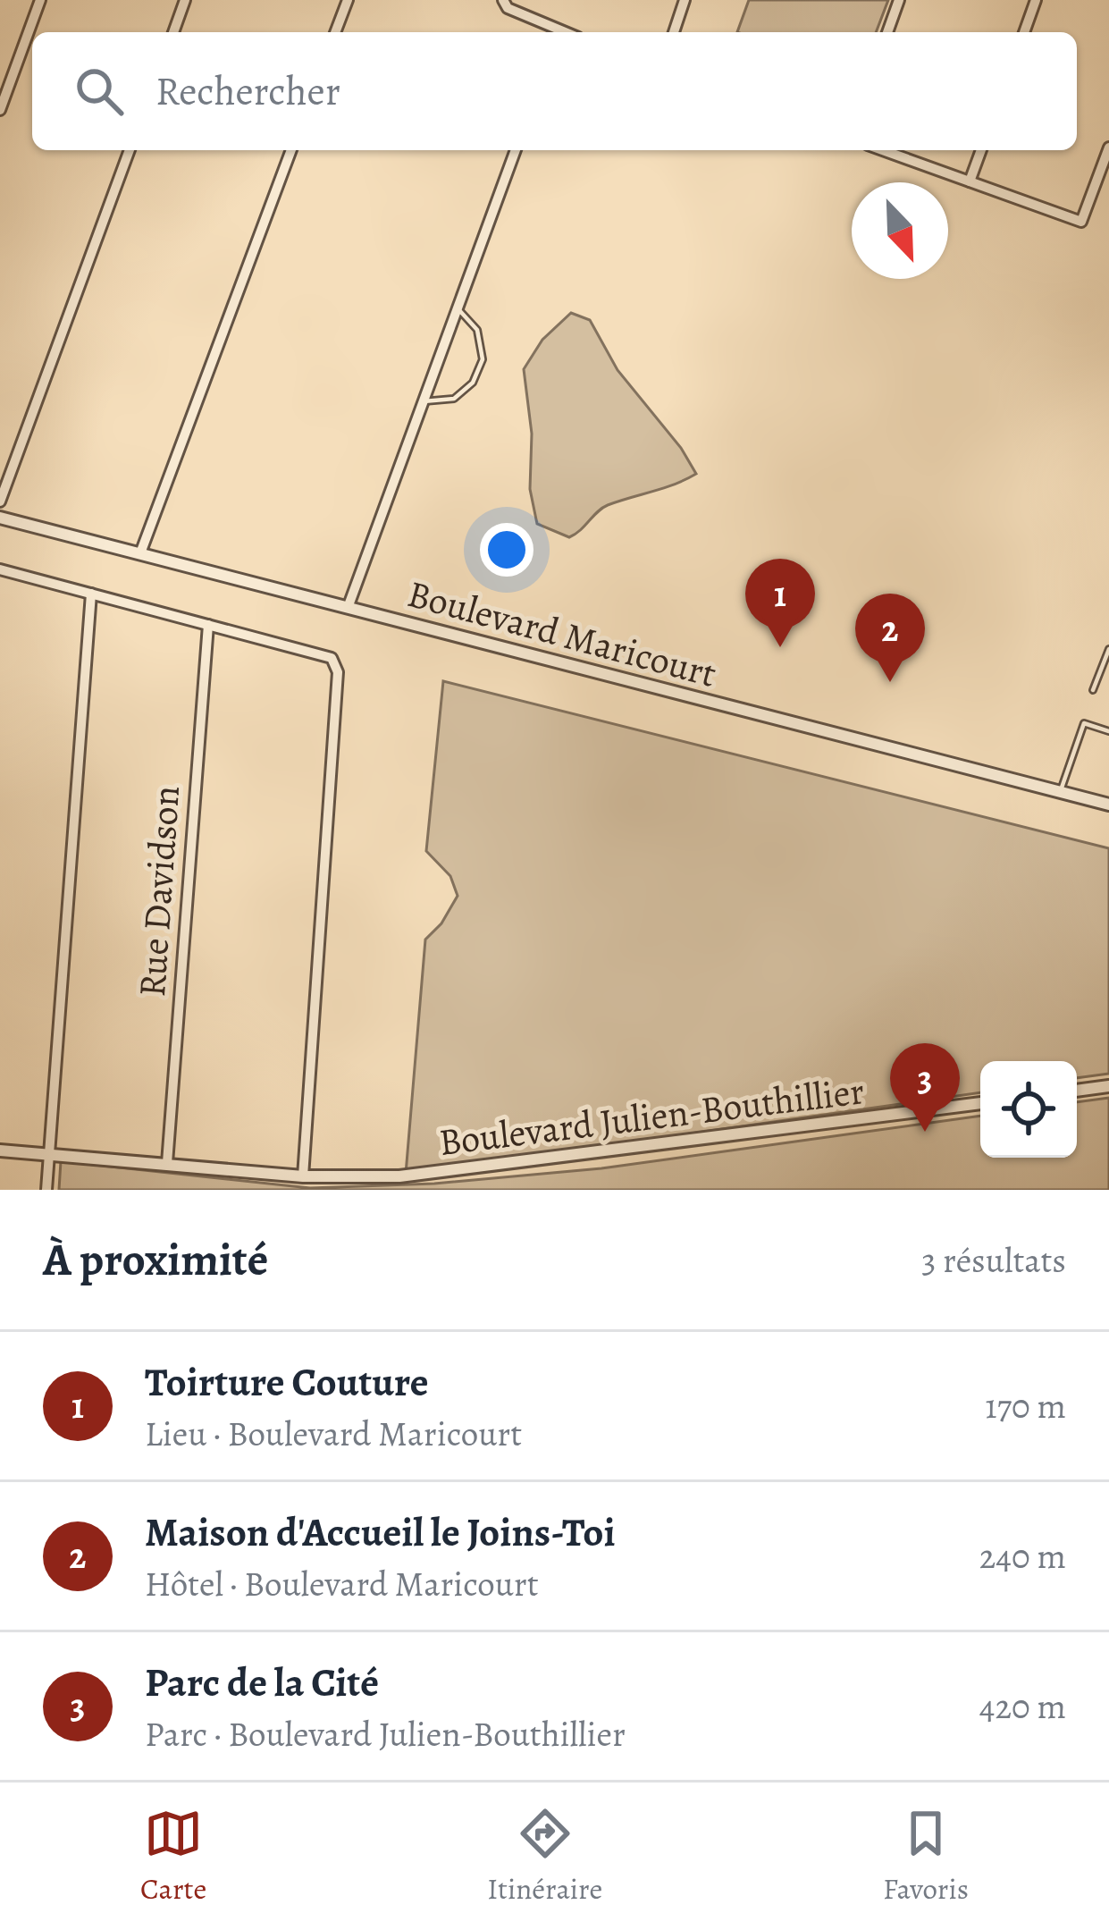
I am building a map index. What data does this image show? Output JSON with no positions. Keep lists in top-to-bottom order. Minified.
{"streets":{"street":["Boulevard Maricourt","Rue Davidson","Boulevard Julien-Bouthillier"]},"crossings":[["Rue Davidson","Boulevard Julien-Bouthillier"]],"north":"bottom right","page":{"search":"Rechercher","pins":["1","2","3"],"heading":["À proximité","3 résultats"],"list":[{"mark":"1","name":"Toirture Couture","note":"Lieu · Boulevard Maricourt","value":"170 m"},{"mark":"2","name":"Maison d'Accueil le Joins-Toi","note":"Hôtel · Boulevard Maricourt","value":"240 m"},{"mark":"3","name":"Parc de la Cité","note":"Parc · Boulevard Julien-Bouthillier","value":"420 m"}],"nav":["Carte","Itinéraire","Favoris"]}}
